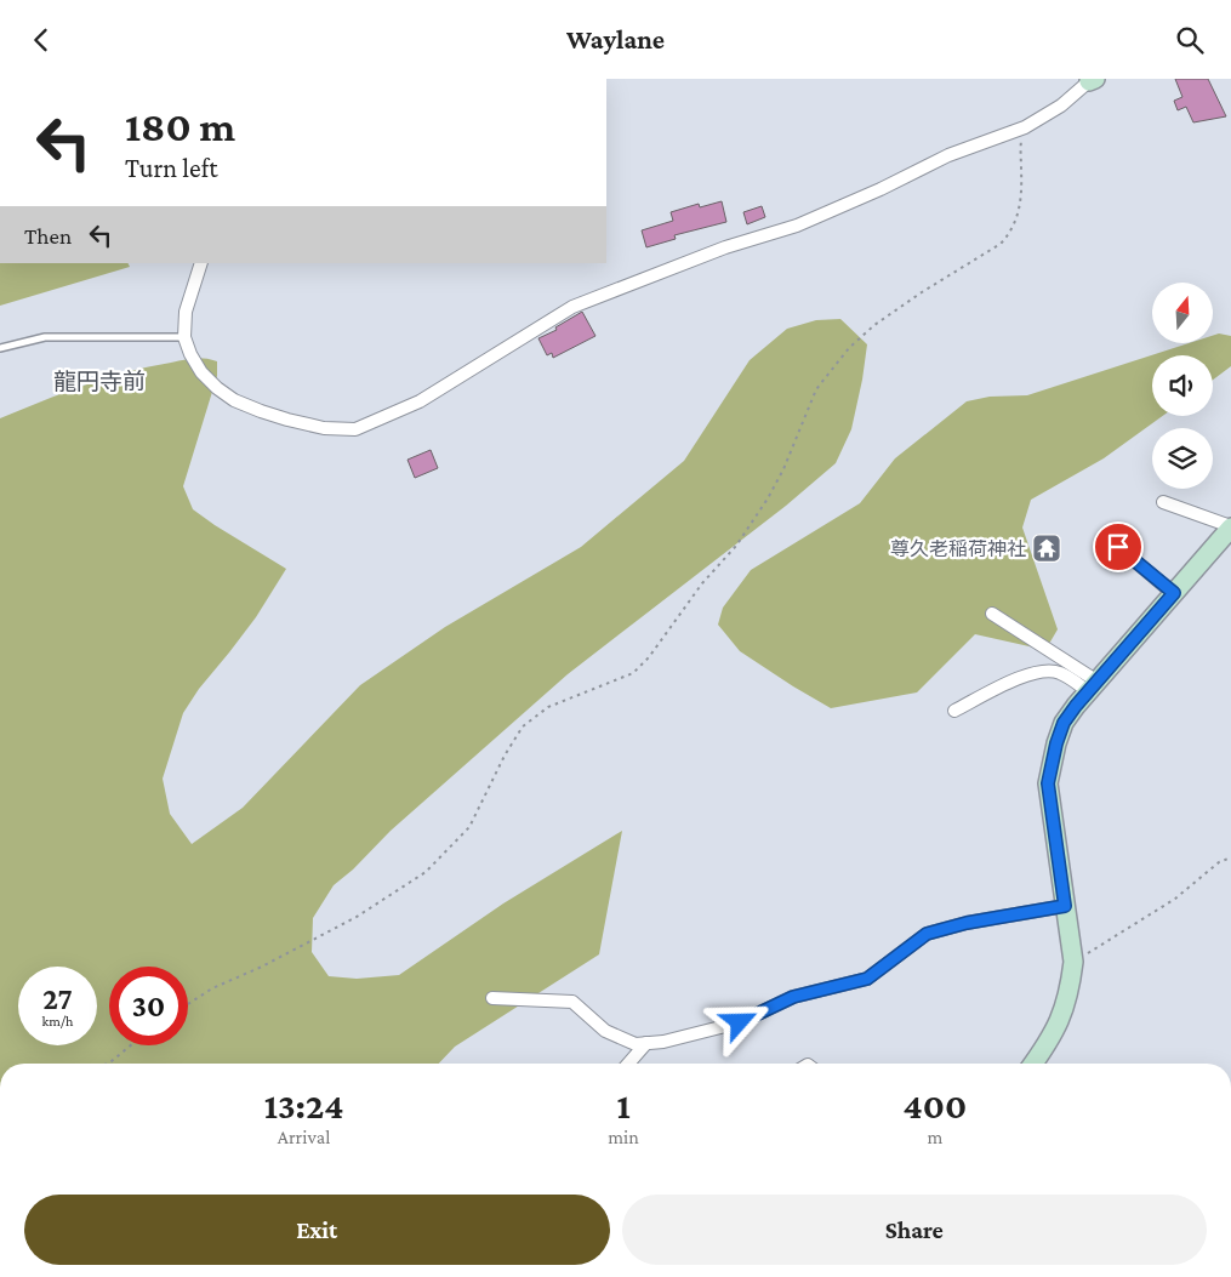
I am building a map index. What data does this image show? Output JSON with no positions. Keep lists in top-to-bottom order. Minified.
{"districts":["龍円寺前"],"places":{"temple":["尊久老稲荷神社"]},"north":"top","page":{"header":"Waylane","turn":["180 m","Turn left"],"then":"Then","speed":"27 km/h","limit":"30","eta":["13:24","Arrival","1","min","400","m"],"buttons":["Exit","Share"]}}
